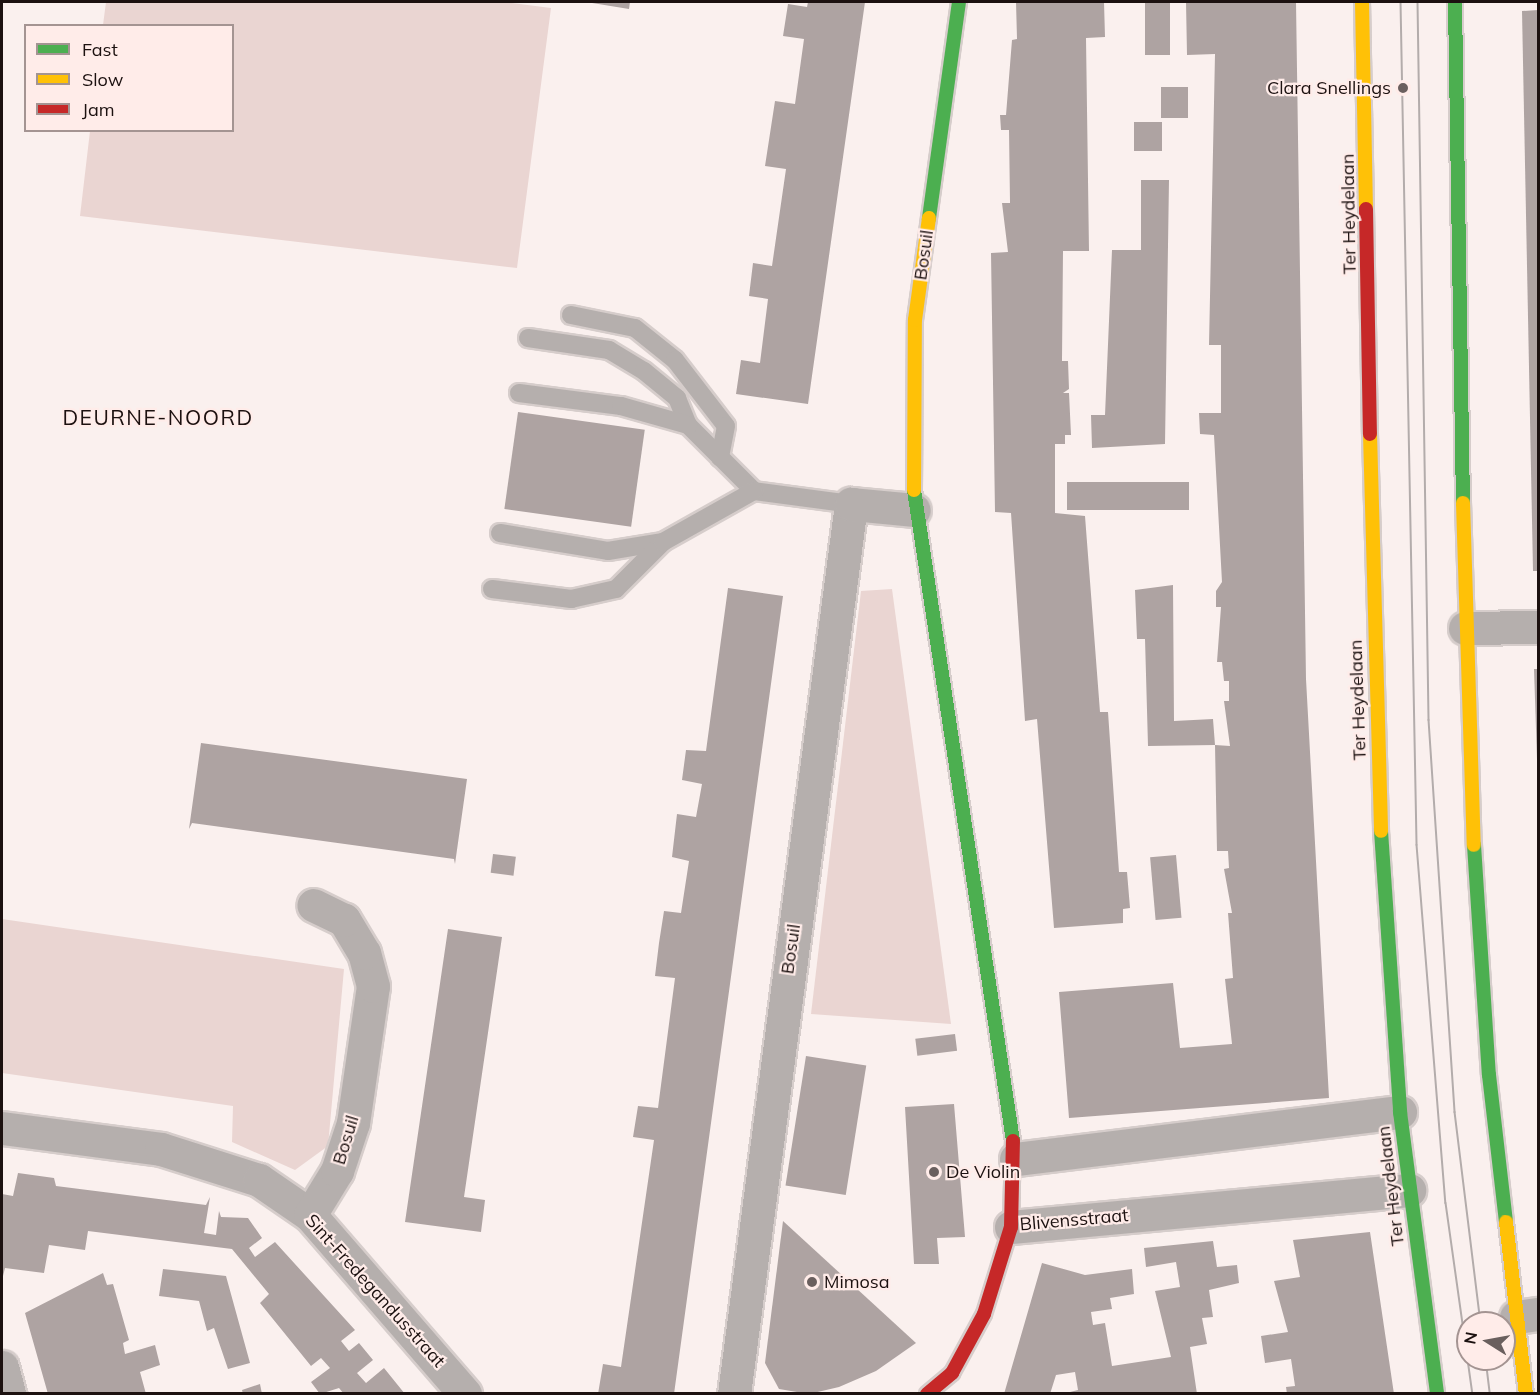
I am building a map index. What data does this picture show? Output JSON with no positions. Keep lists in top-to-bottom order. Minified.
{"streets":{"street":["Ter Heydelaan","Bosuil","Blivensstraat","Sint-Fredegandusstraat"]},"crossings":[["Ter Heydelaan","Blivensstraat"],["Bosuil","Blivensstraat"],["Bosuil","Sint-Fredegandusstraat"]],"districts":["DEURNE-NOORD"],"places":["Clara Snellings","De Violin","Mimosa"],"legend":["Fast","Slow","Jam"],"north":"left"}
